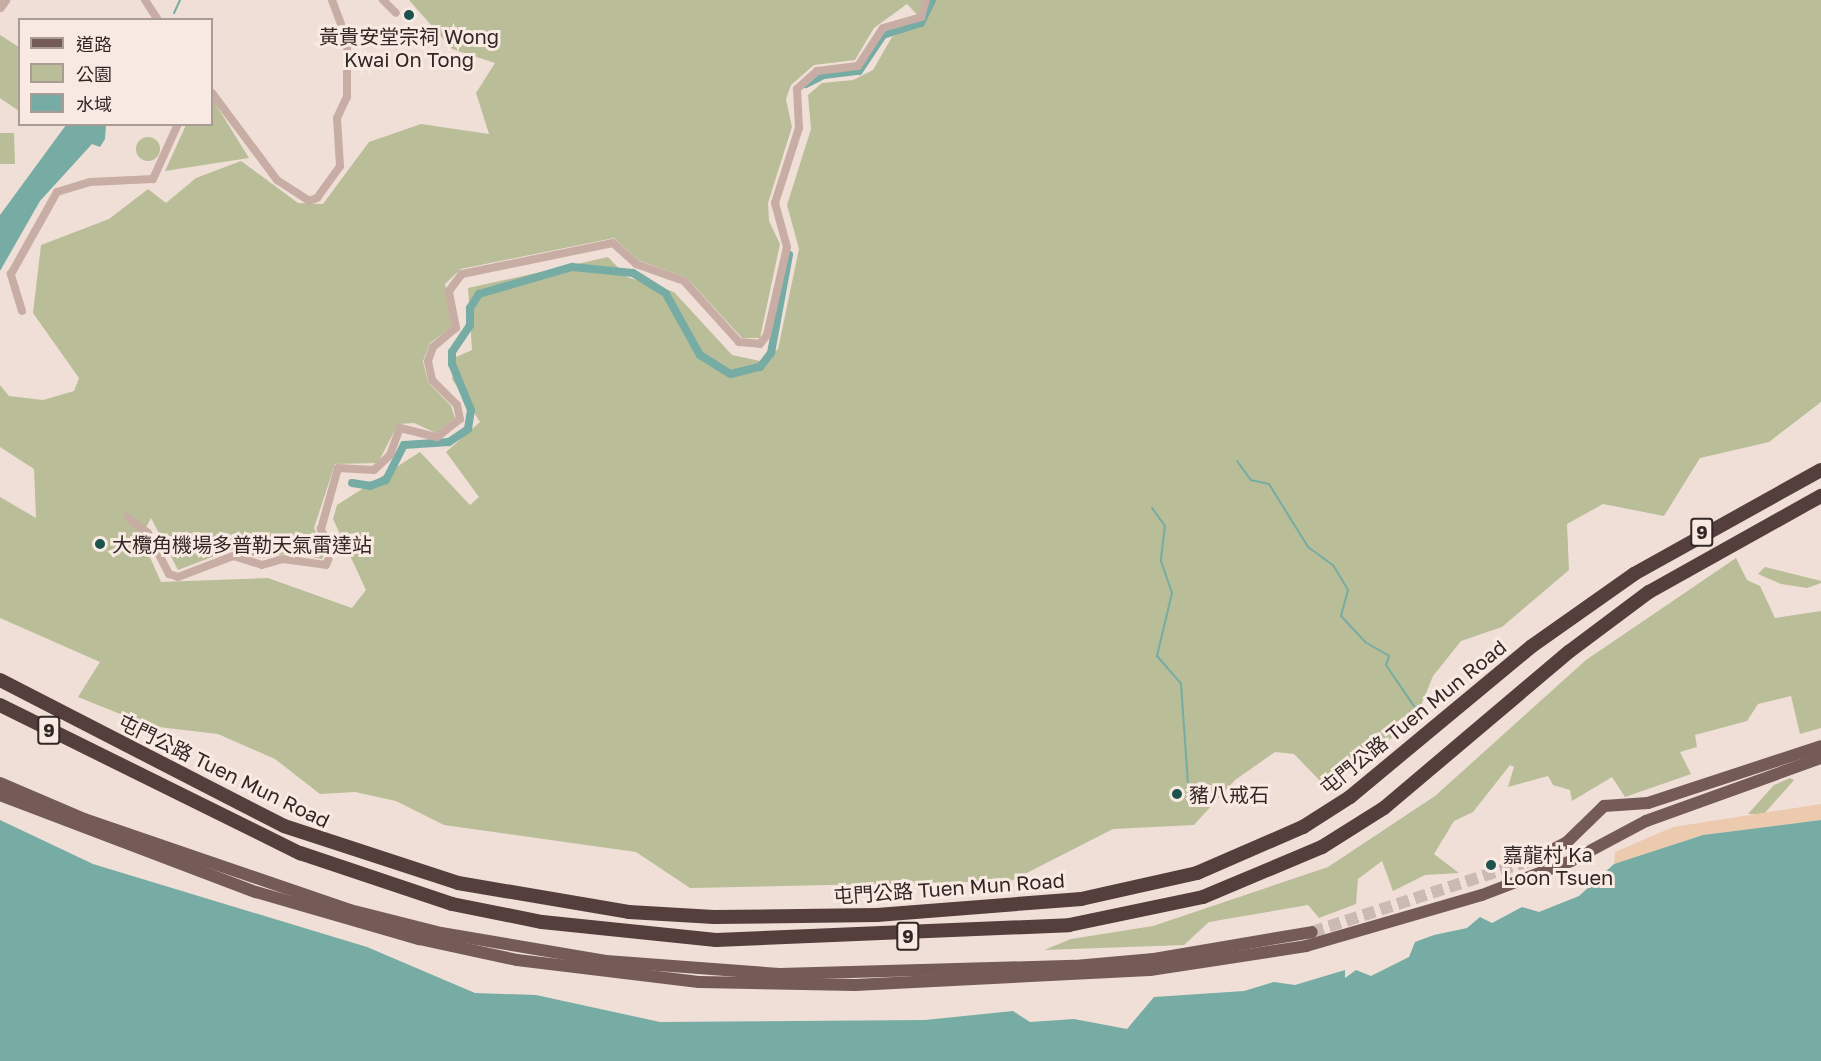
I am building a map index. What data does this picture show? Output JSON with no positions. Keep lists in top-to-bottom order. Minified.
{"streets":{"highway":["9","屯門公路 Tuen Mun Road"]},"places":["黃貴安堂宗祠 Wong Kwai On Tong","大欖角機場多普勒天氣雷達站","豬八戒石","嘉龍村 Ka Loon Tsuen"],"legend":["道路","公園","水域"]}
